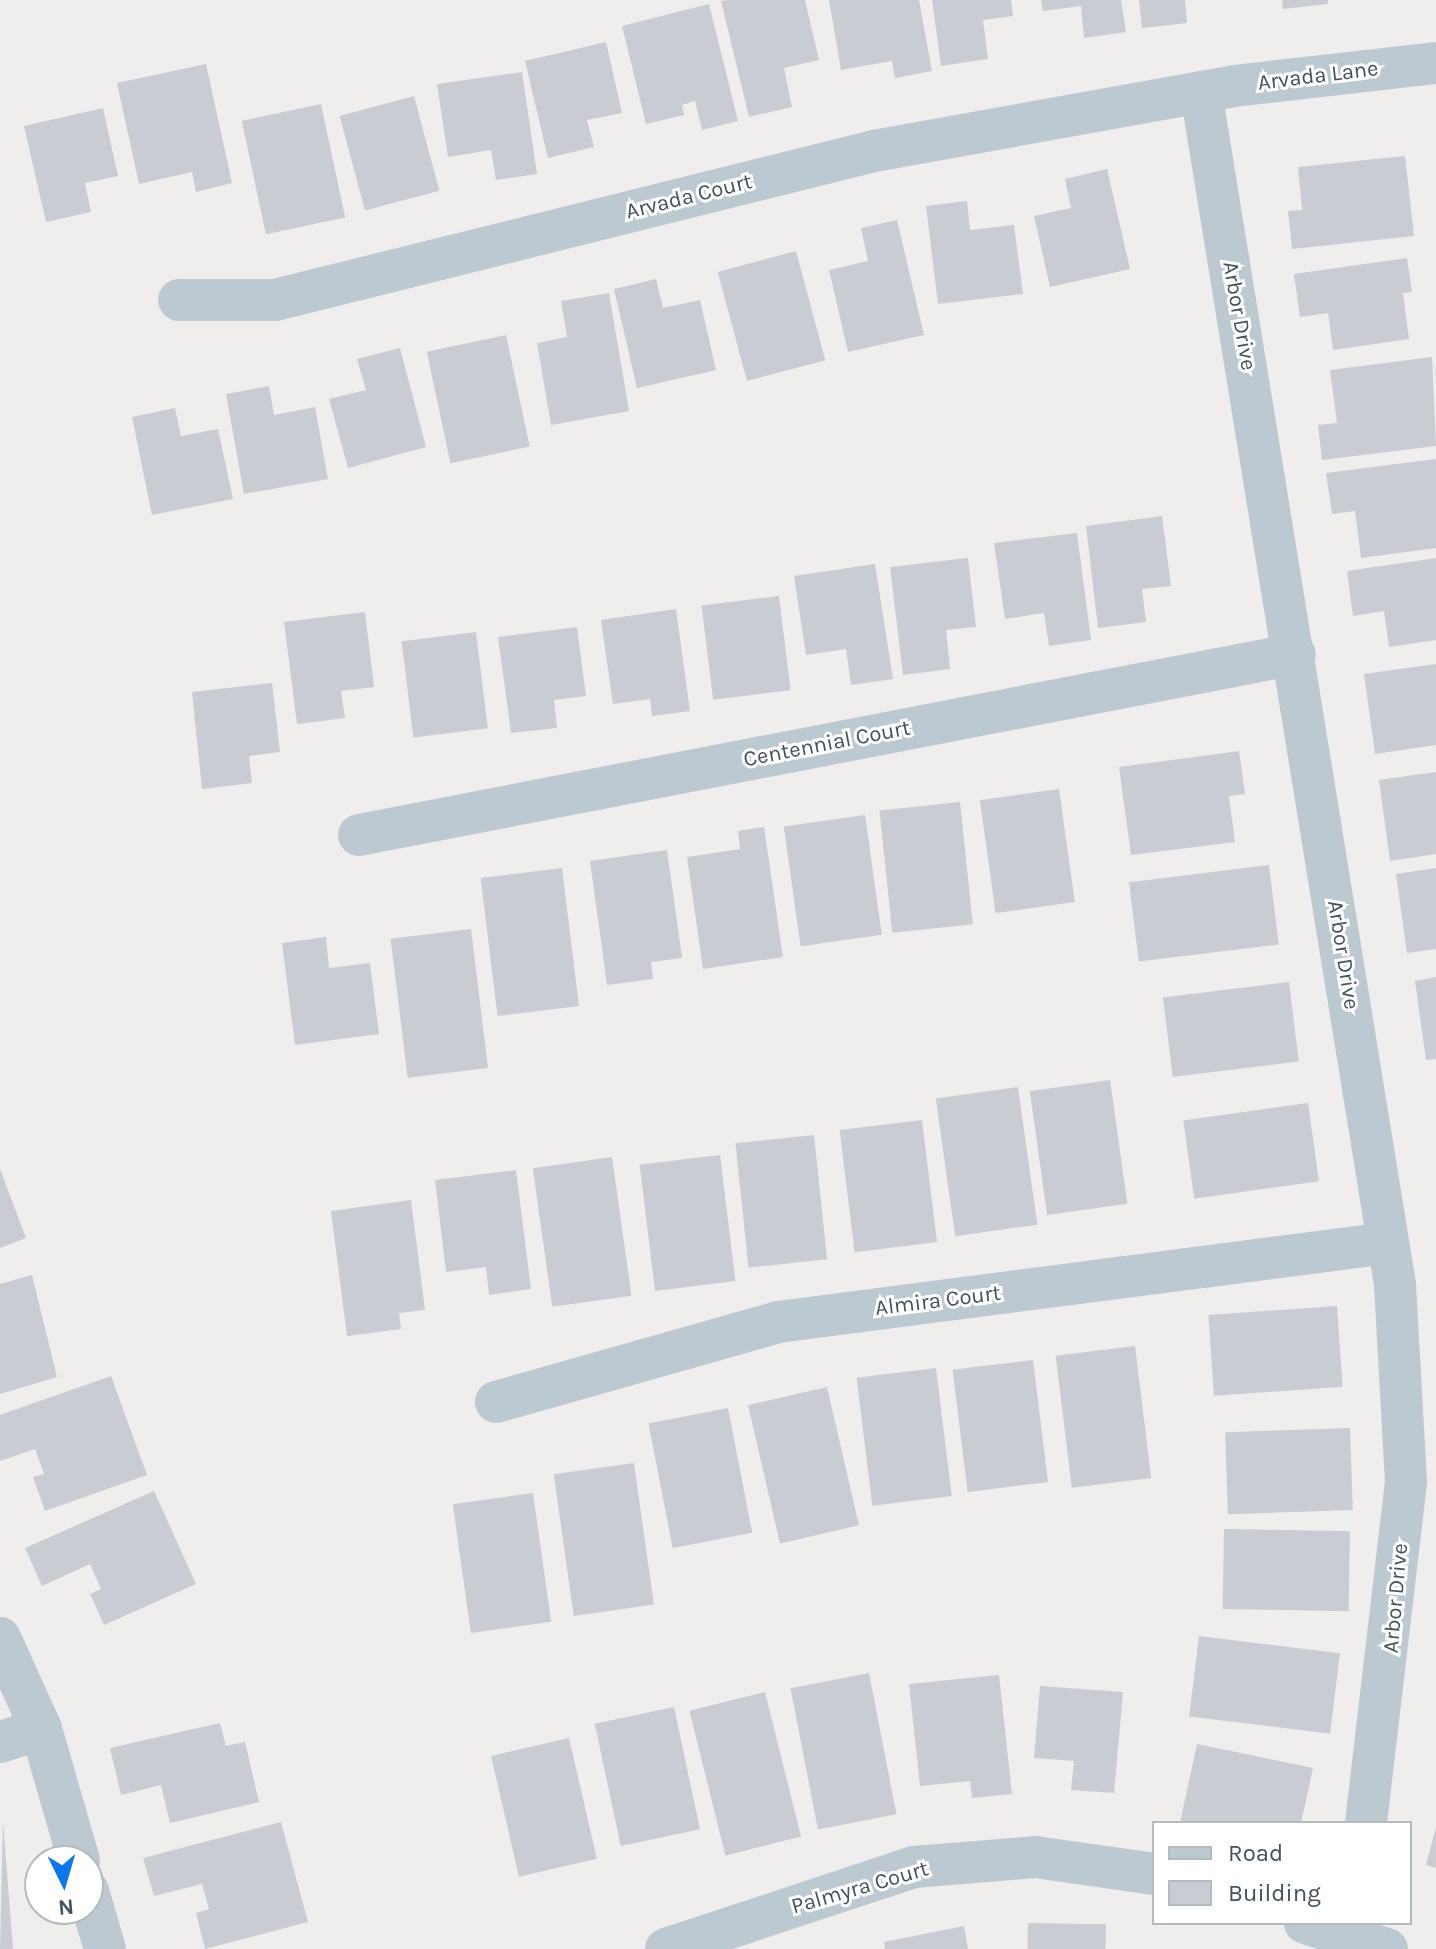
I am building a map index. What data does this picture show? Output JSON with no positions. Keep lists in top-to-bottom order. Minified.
{"streets":{"street":["Arvada Lane","Arvada Court","Arbor Drive","Centennial Court","Almira Court","Palmyra Court"]},"crossings":[["Arvada Lane","Arvada Court"],["Arvada Lane","Arbor Drive"],["Arvada Court","Arbor Drive"],["Arbor Drive","Centennial Court"],["Arbor Drive","Almira Court"]],"legend":["Road","Building"],"north":"bottom"}
